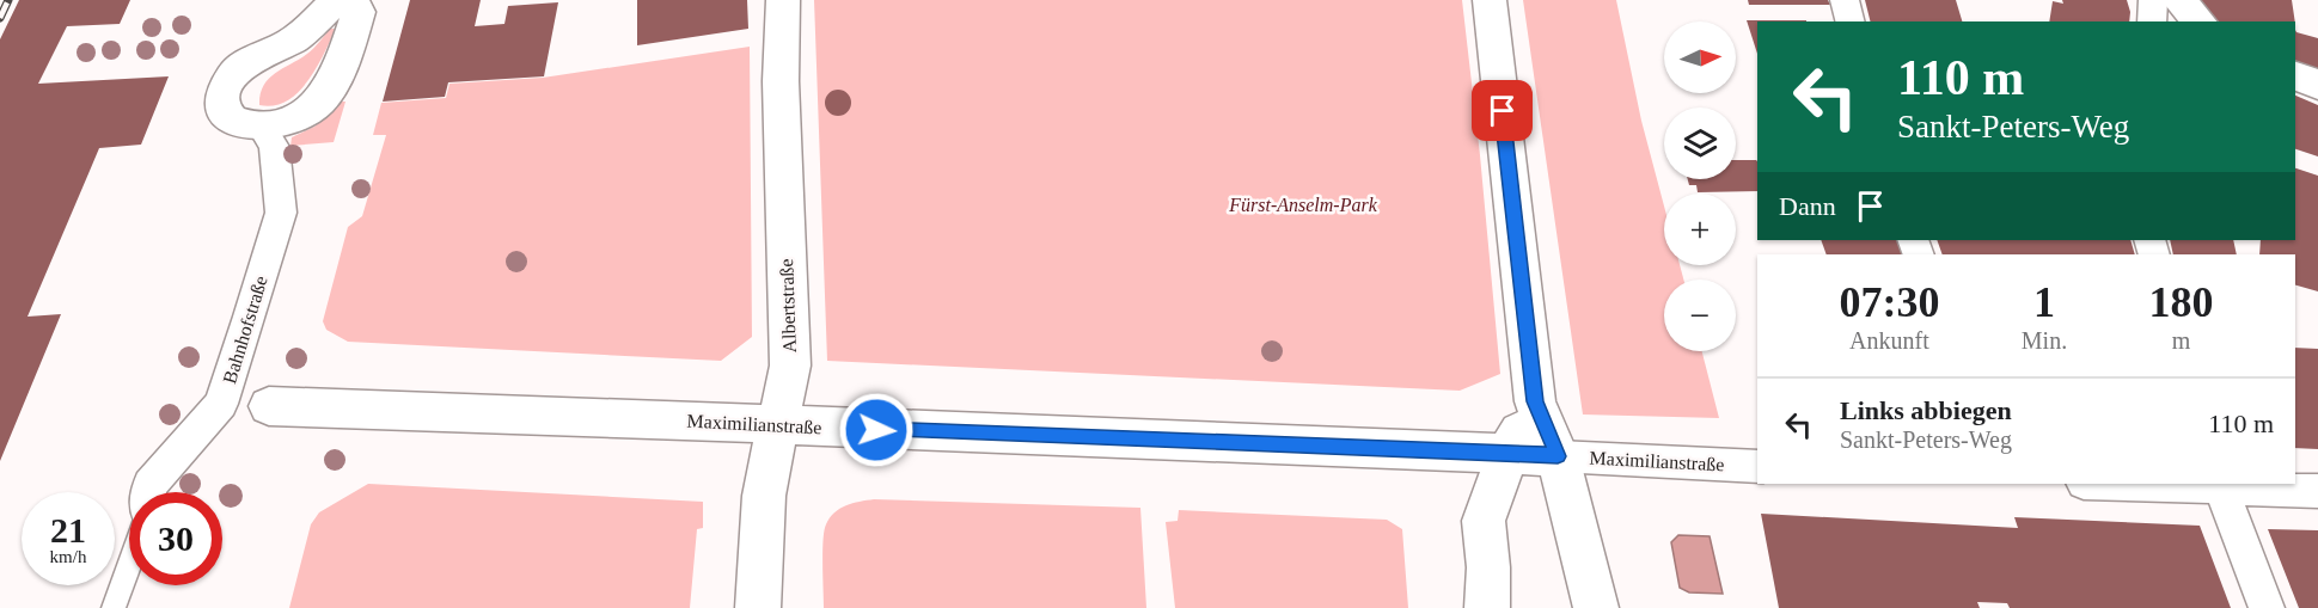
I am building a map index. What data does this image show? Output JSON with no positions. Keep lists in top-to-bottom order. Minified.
{"streets":{"street":["Albertstraße","Bahnhofstraße","Maximilianstraße"]},"crossings":[["Albertstraße","Maximilianstraße"],["Bahnhofstraße","Maximilianstraße"]],"parks":["Fürst-Anselm-Park"],"north":"right","page":{"map_buttons":["+","−"],"turn":["110 m","Sankt-Peters-Weg"],"then":"Dann","eta":["07:30","Ankunft","1","Min.","180","m"],"list":[{"name":"Links abbiegen","note":"Sankt-Peters-Weg","value":"110 m"}],"speed":"21 km/h","limit":"30"}}
